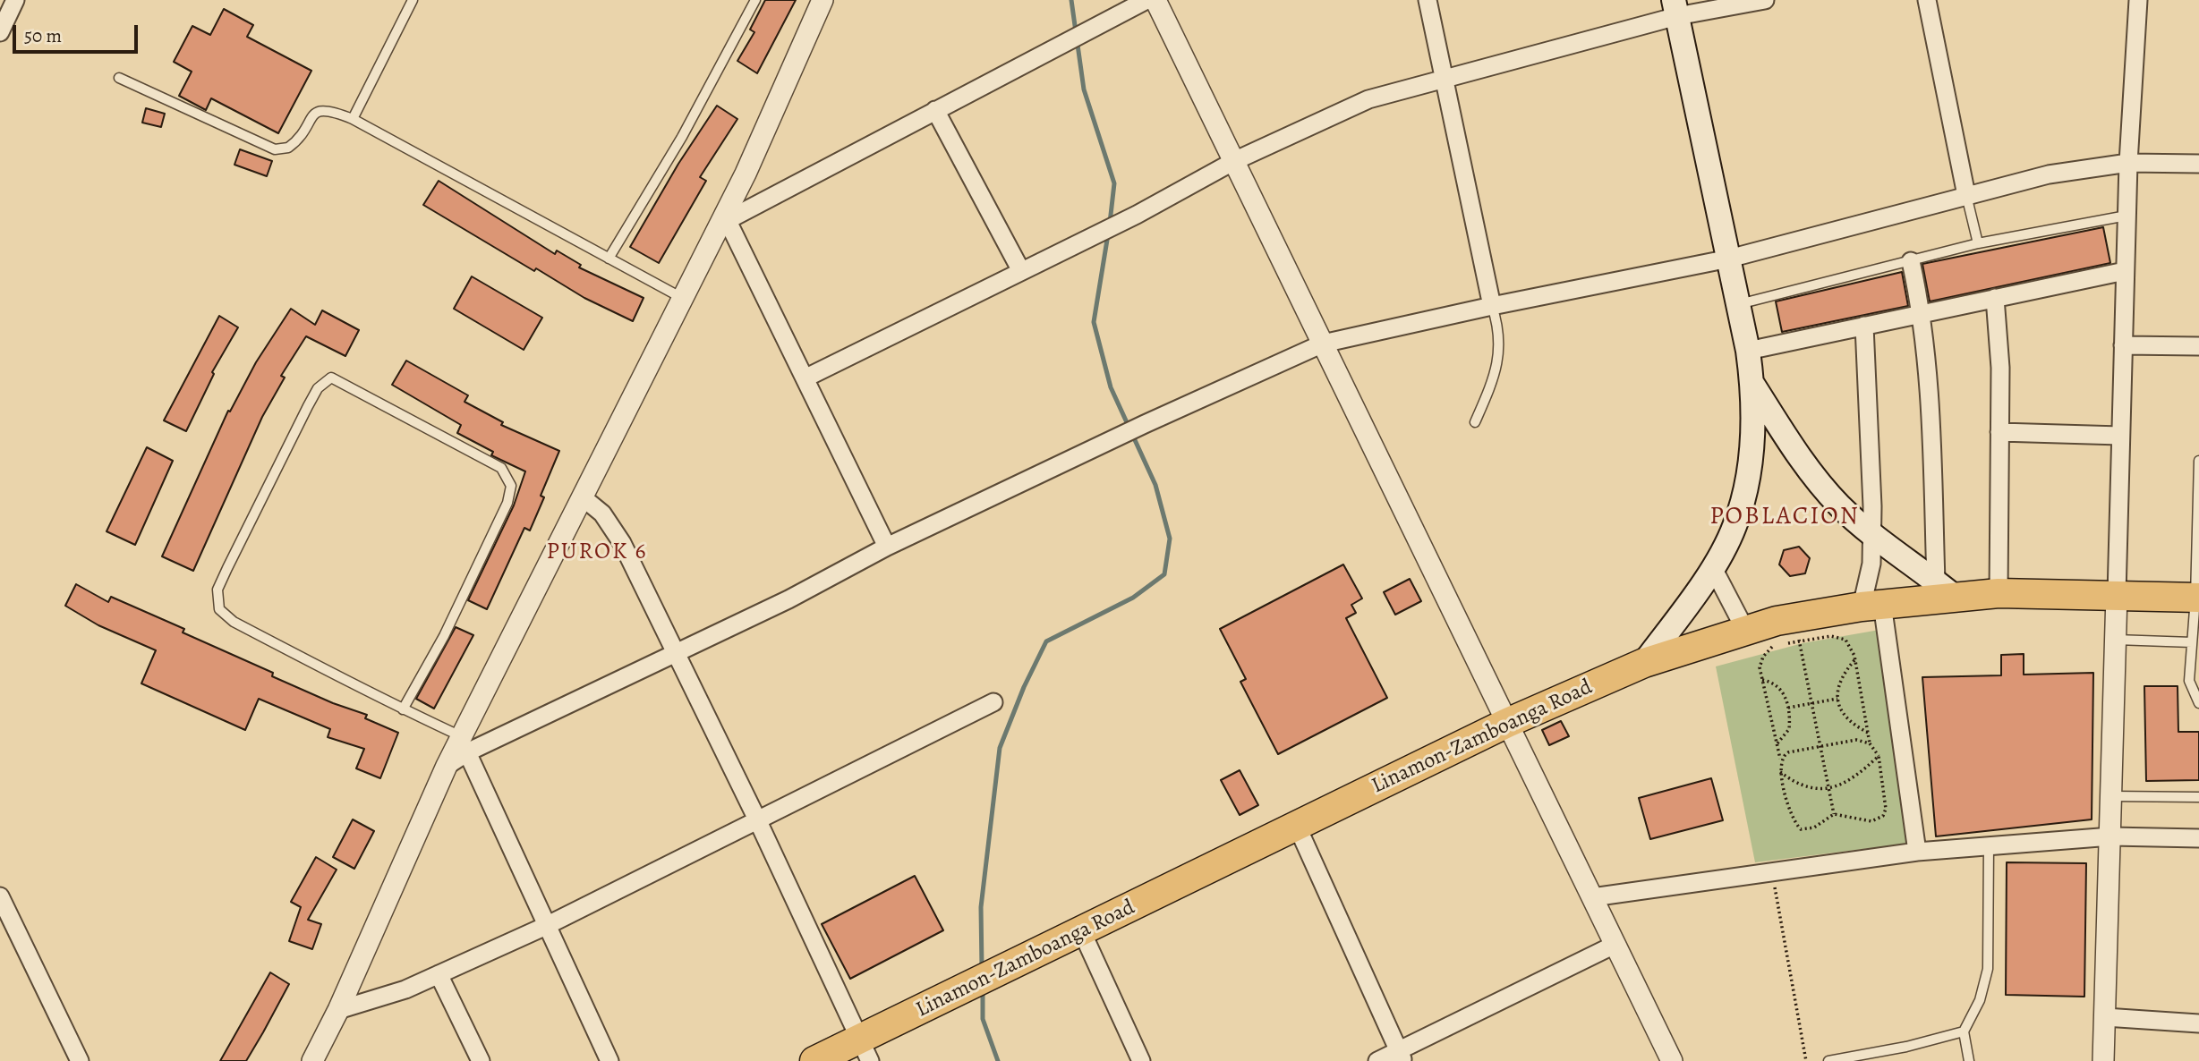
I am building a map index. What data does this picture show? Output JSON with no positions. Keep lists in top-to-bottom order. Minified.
{"streets":{"highway":["Linamon-Zamboanga Road"]},"districts":["POBLACION","PUROK 6"],"scale_bar":"50 m"}
